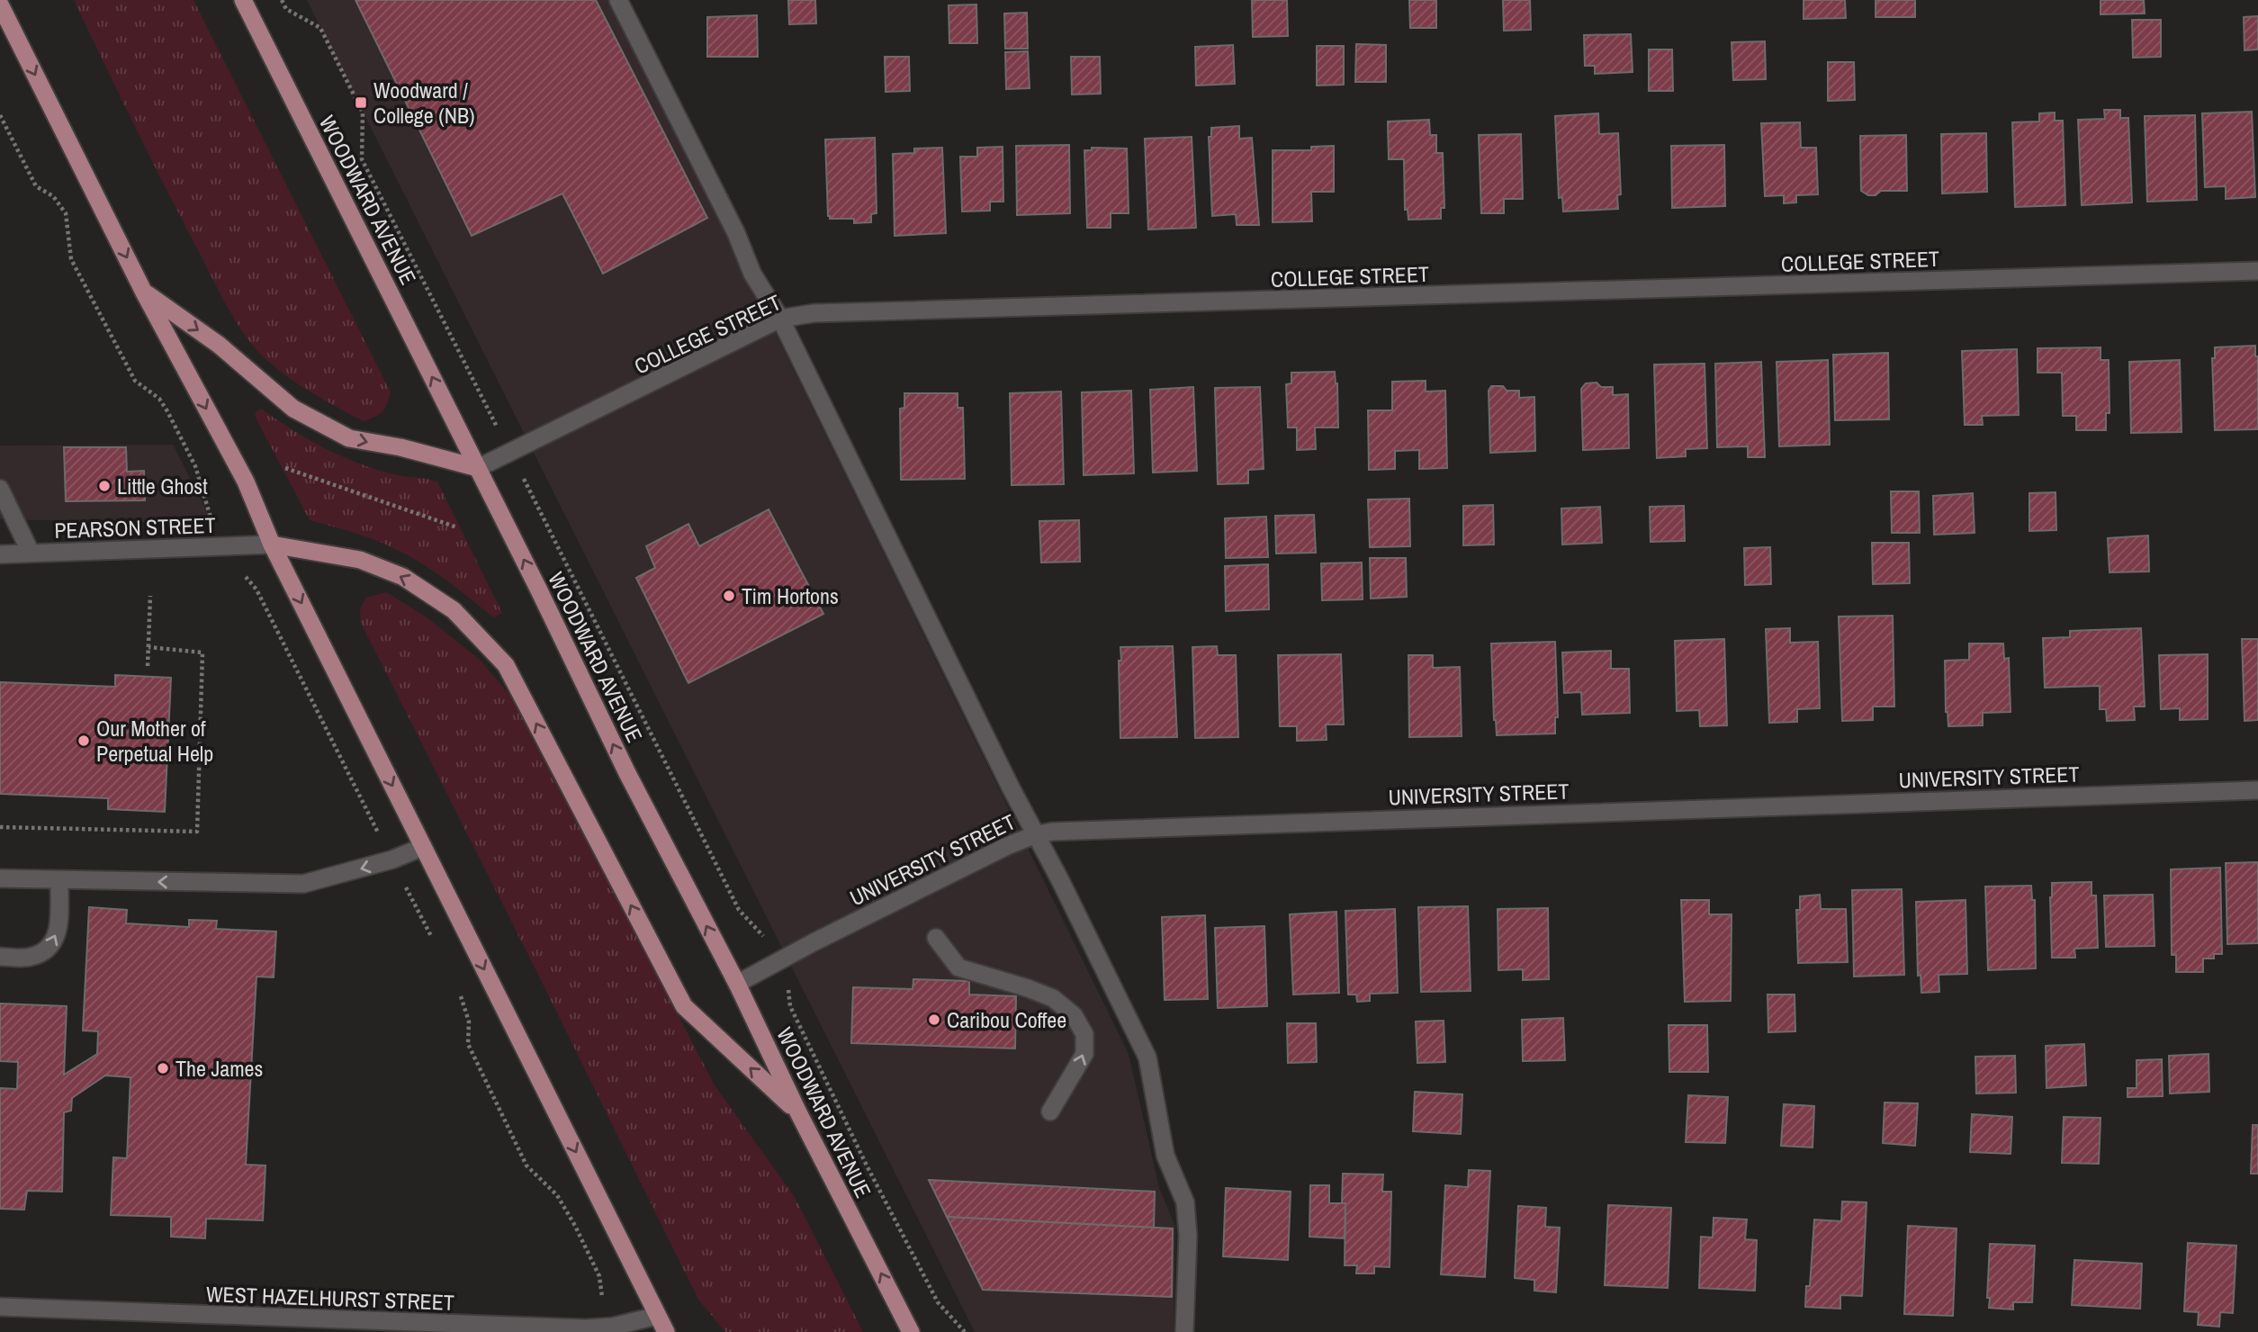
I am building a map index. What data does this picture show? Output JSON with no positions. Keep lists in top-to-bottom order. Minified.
{"streets":{"main road":["WOODWARD AVENUE"],"street":["COLLEGE STREET","PEARSON STREET","UNIVERSITY STREET","WEST HAZELHURST STREET"]},"crossings":[["WOODWARD AVENUE","COLLEGE STREET"],["WOODWARD AVENUE","UNIVERSITY STREET"]],"places":{"transit":["Woodward / College (NB)"],"other":["Little Ghost","Tim Hortons","Our Mother of Perpetual Help","Caribou Coffee","The James"]}}
